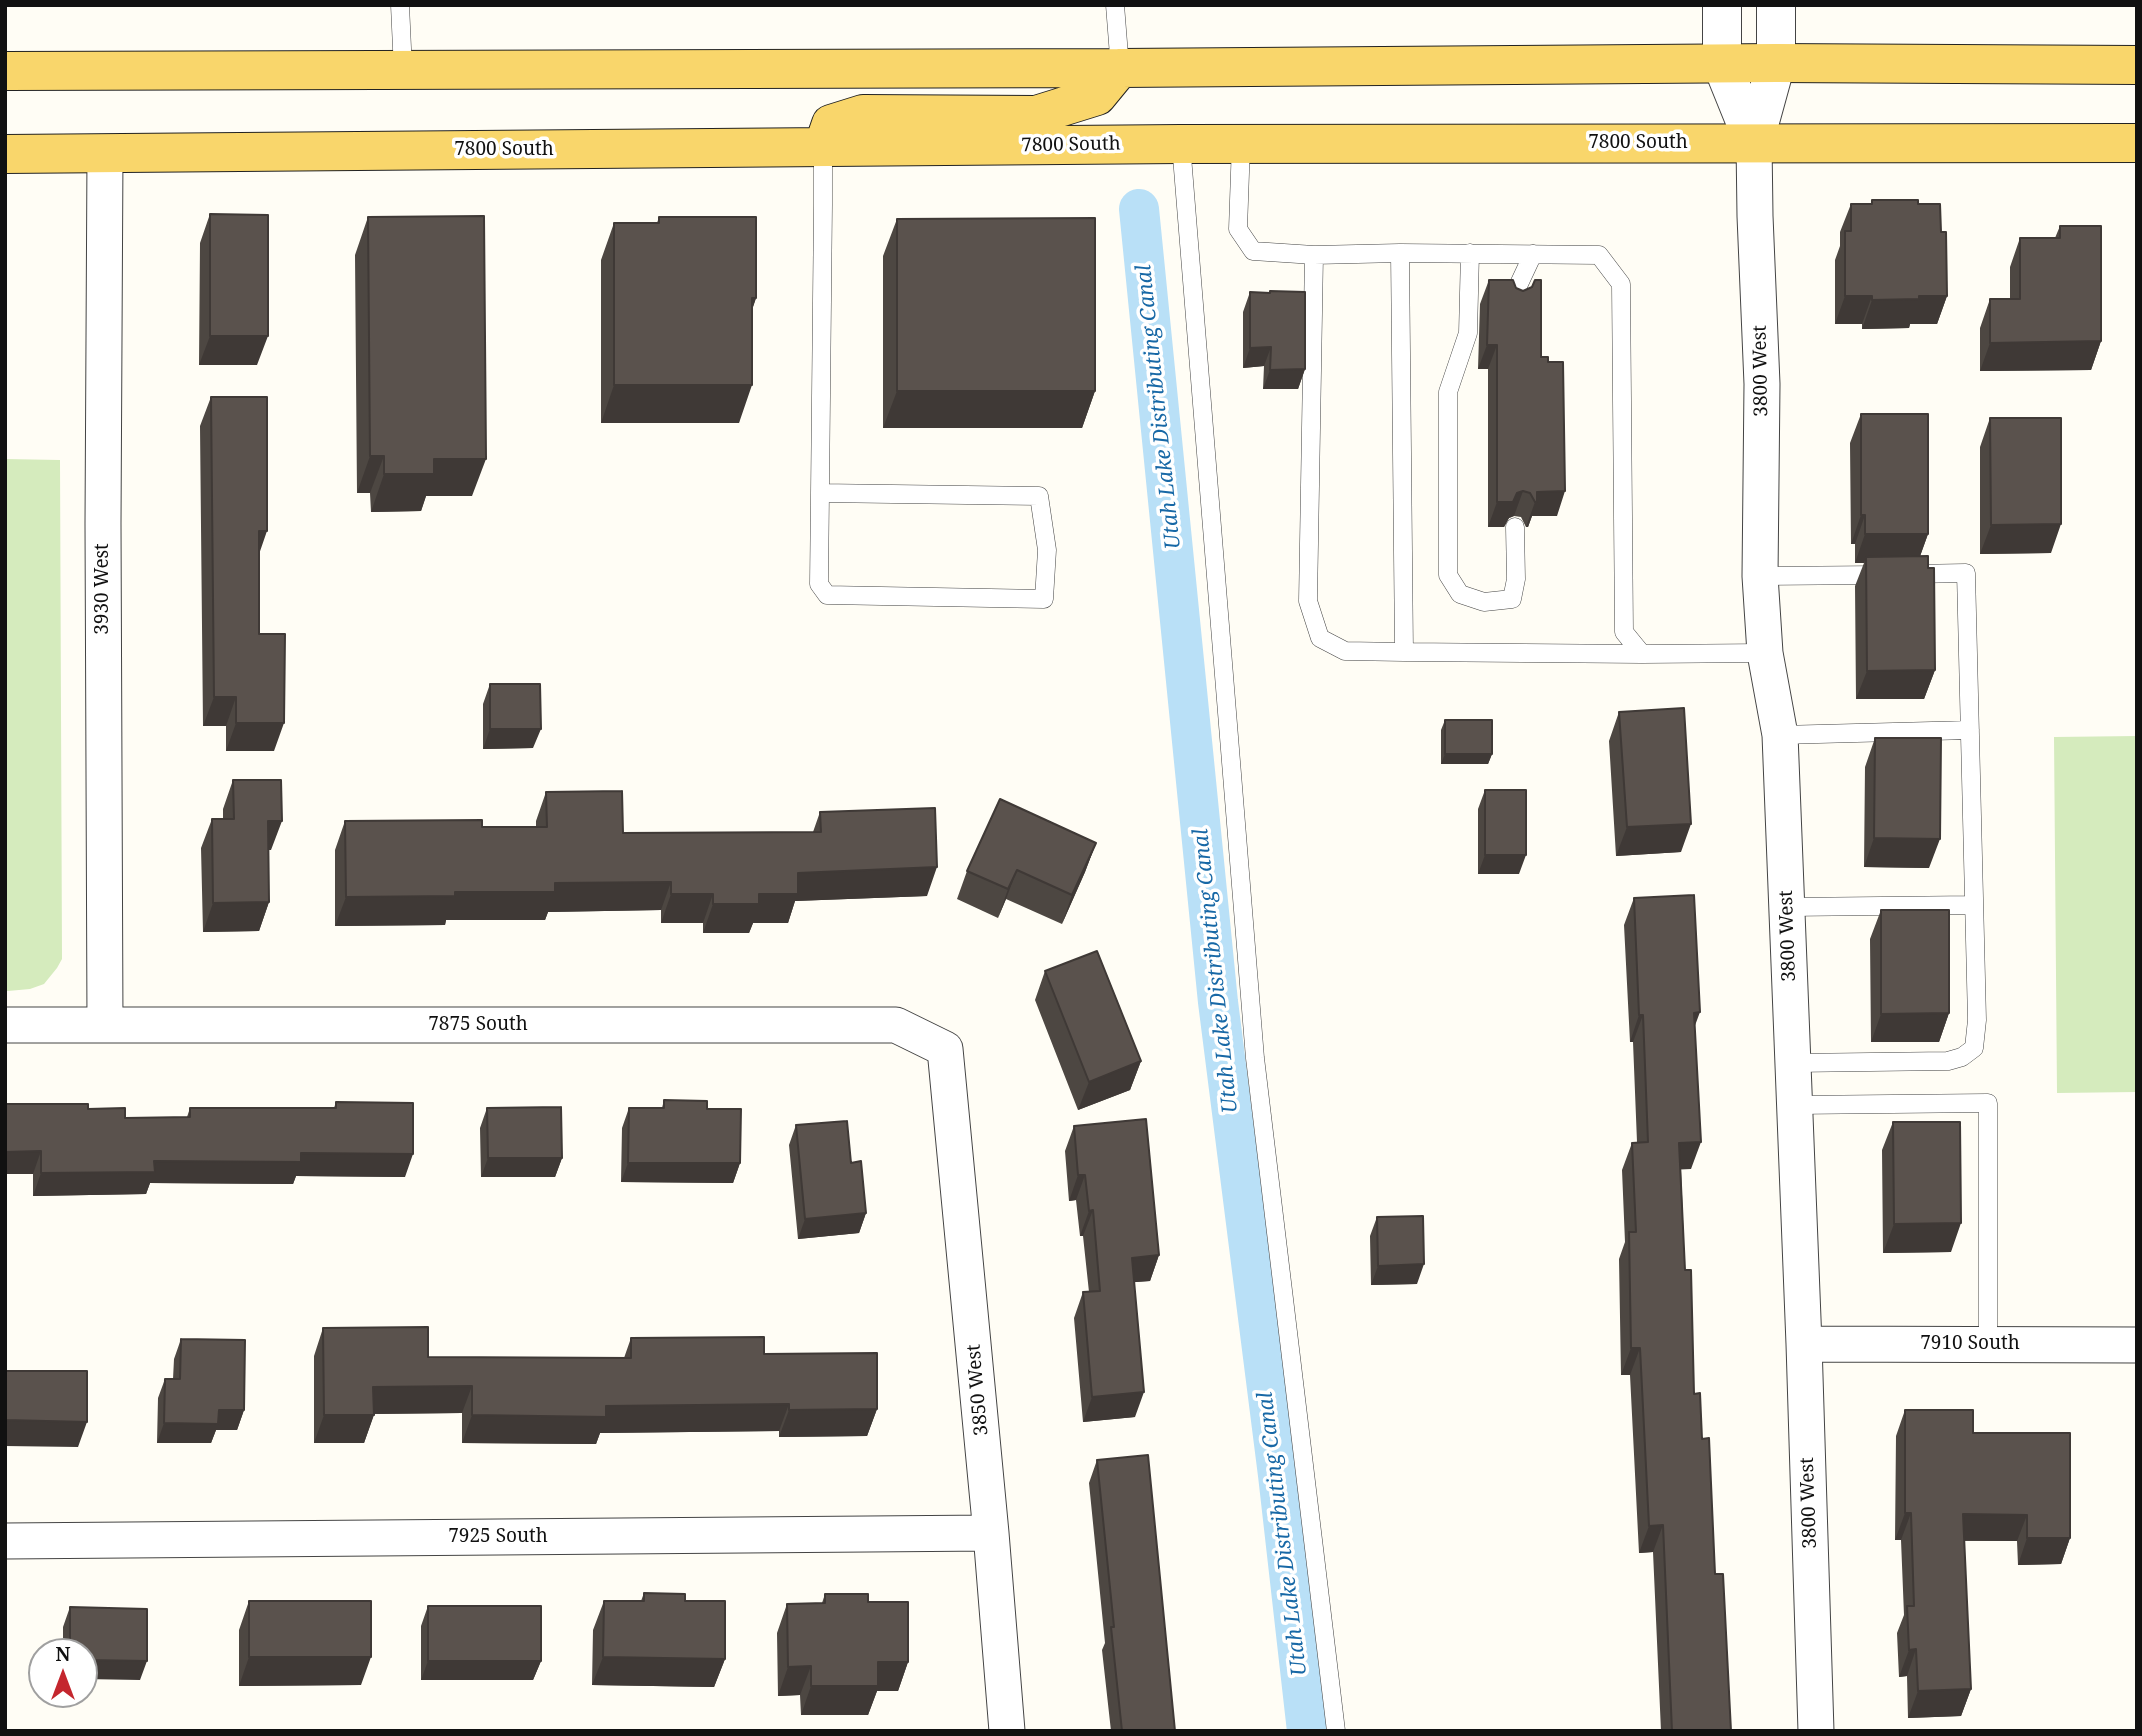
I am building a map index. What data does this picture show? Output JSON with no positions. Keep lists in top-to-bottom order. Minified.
{"streets":{"main road":["7800 South"],"street":["3800 West","3930 West","7875 South","7910 South","3850 West","7925 South"]},"crossings":[["7800 South","3800 West"],["7800 South","3930 West"],["3800 West","7910 South"],["3930 West","7875 South"],["7875 South","3850 West"],["3850 West","7925 South"]],"water":["Utah Lake Distributing Canal"],"north":"top"}
